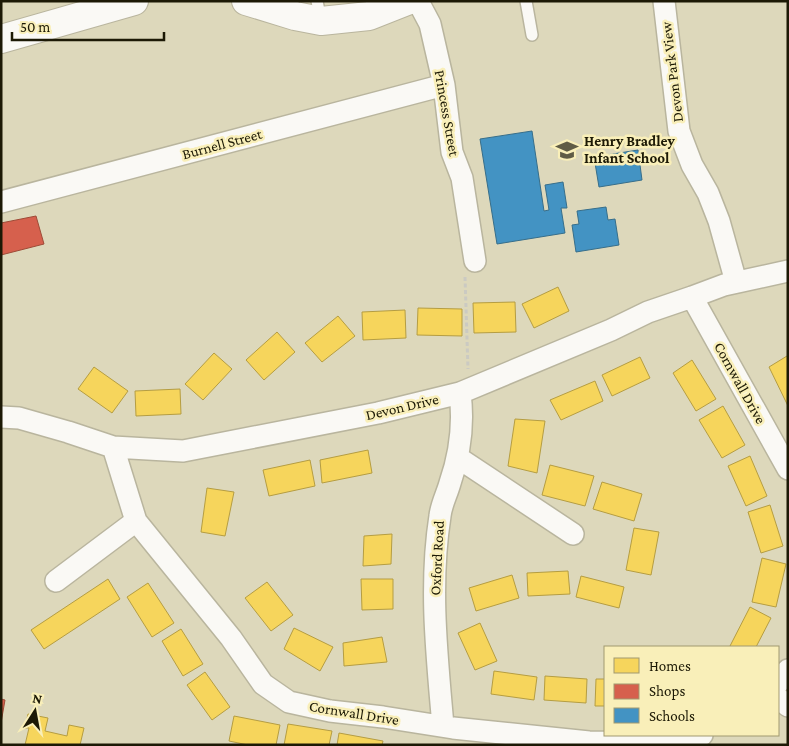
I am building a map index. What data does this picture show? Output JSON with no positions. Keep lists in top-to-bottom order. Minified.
{"streets":{"street":["Devon Park View","Princess Street","Burnell Street","Cornwall Drive","Devon Drive","Oxford Road"]},"crossings":[["Devon Park View","Devon Drive"],["Princess Street","Burnell Street"],["Cornwall Drive","Devon Drive"],["Cornwall Drive","Oxford Road"],["Devon Drive","Oxford Road"]],"places":{"school or university":["Henry Bradley Infant School"]},"legend":["Homes","Shops","Schools"],"scale_bar":"50 m","north":"top"}
